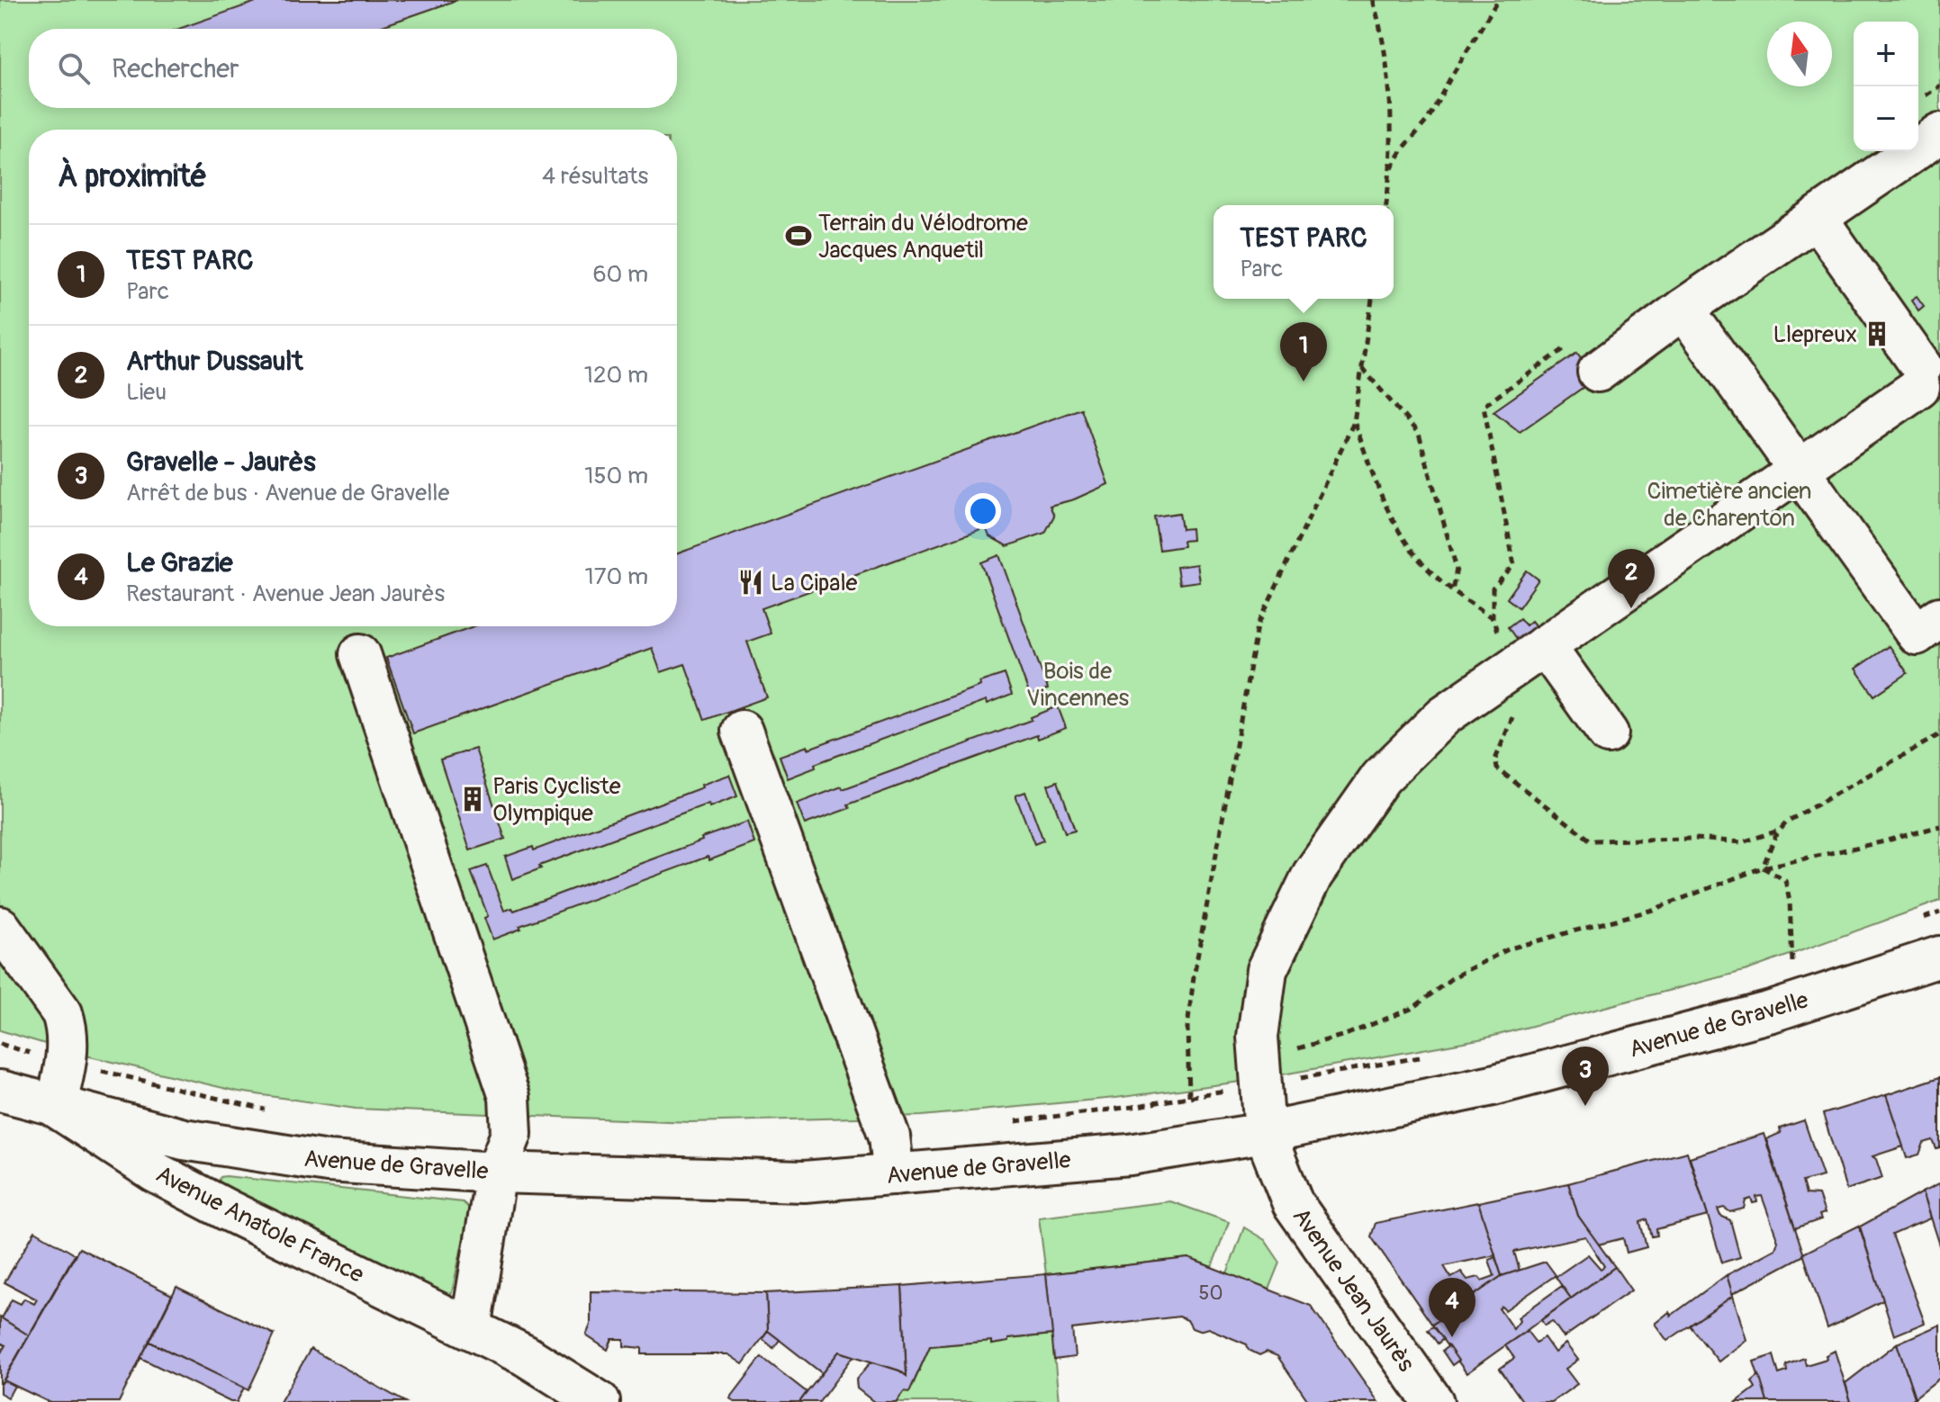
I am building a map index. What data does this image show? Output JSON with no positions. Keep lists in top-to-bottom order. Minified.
{"streets":{"street":["Avenue de Gravelle","Avenue Anatole France","Avenue Jean Jaurès"]},"crossings":[["Avenue de Gravelle","Avenue Anatole France"],["Avenue de Gravelle","Avenue Jean Jaurès"]],"parks":["Cimetière ancien de Charenton","Bois de Vincennes"],"places":{"sports":["Terrain du Vélodrome Jacques Anquetil"],"building":["Llepreux","Paris Cycliste Olympique"],"restaurant":["La Cipale"]},"house_numbers":["50"],"north":"top","page":{"map_buttons":["+","−"],"search":"Rechercher","heading":["À proximité","4 résultats"],"popup":["TEST PARC","Parc"],"list":[{"mark":"1","name":"TEST PARC","note":"Parc","value":"60 m"},{"mark":"2","name":"Arthur Dussault","note":"Lieu","value":"120 m"},{"mark":"3","name":"Gravelle - Jaurès","note":"Arrêt de bus · Avenue de Gravelle","value":"150 m"},{"mark":"4","name":"Le Grazie","note":"Restaurant · Avenue Jean Jaurès","value":"170 m"}],"pins":["1","2","3","4"]}}
